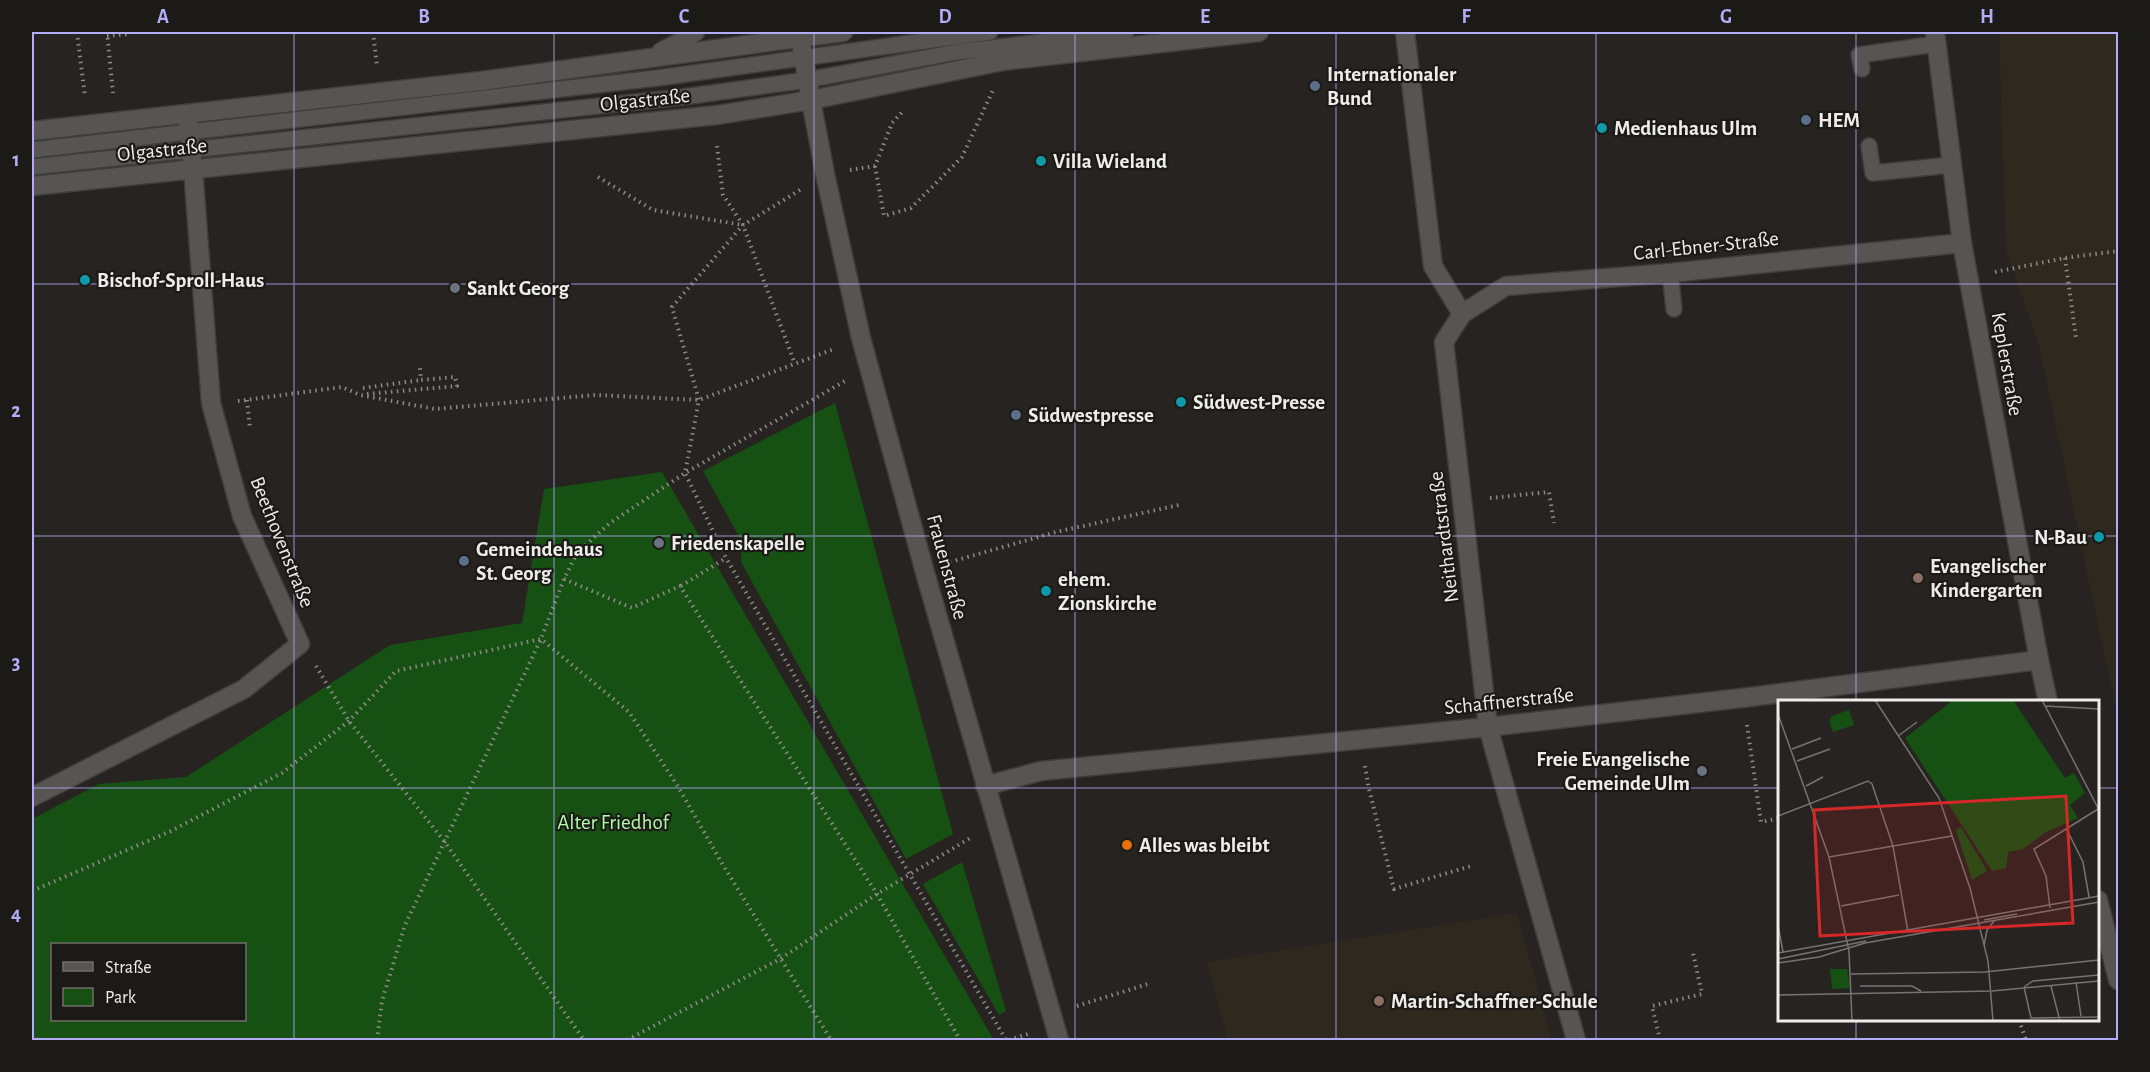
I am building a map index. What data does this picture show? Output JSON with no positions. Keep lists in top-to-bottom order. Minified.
{"streets":{"street":["Olgastraße","Carl-Ebner-Straße","Keplerstraße","Neithardtstraße","Beethovenstraße","Frauenstraße","Schaffnerstraße"]},"crossings":[["Olgastraße","Beethovenstraße"],["Olgastraße","Frauenstraße"],["Carl-Ebner-Straße","Keplerstraße"],["Carl-Ebner-Straße","Neithardtstraße"],["Keplerstraße","Schaffnerstraße"],["Neithardtstraße","Schaffnerstraße"],["Frauenstraße","Schaffnerstraße"]],"parks":["Alter Friedhof"],"places":["Internationaler Bund","HEM","Medienhaus Ulm","Villa Wieland","Bischof-Sproll-Haus","Sankt Georg","Südwest-Presse","Südwestpresse","N-Bau","Friedenskapelle","Gemeindehaus St. Georg","Evangelischer Kindergarten","ehem. Zionskirche","Freie Evangelische Gemeinde Ulm","Alles was bleibt","Martin-Schaffner-Schule"],"legend":["Straße","Park"],"grid":{"columns":["A","B","C","D","E","F","G","H"],"rows":["1","2","3","4"]}}
